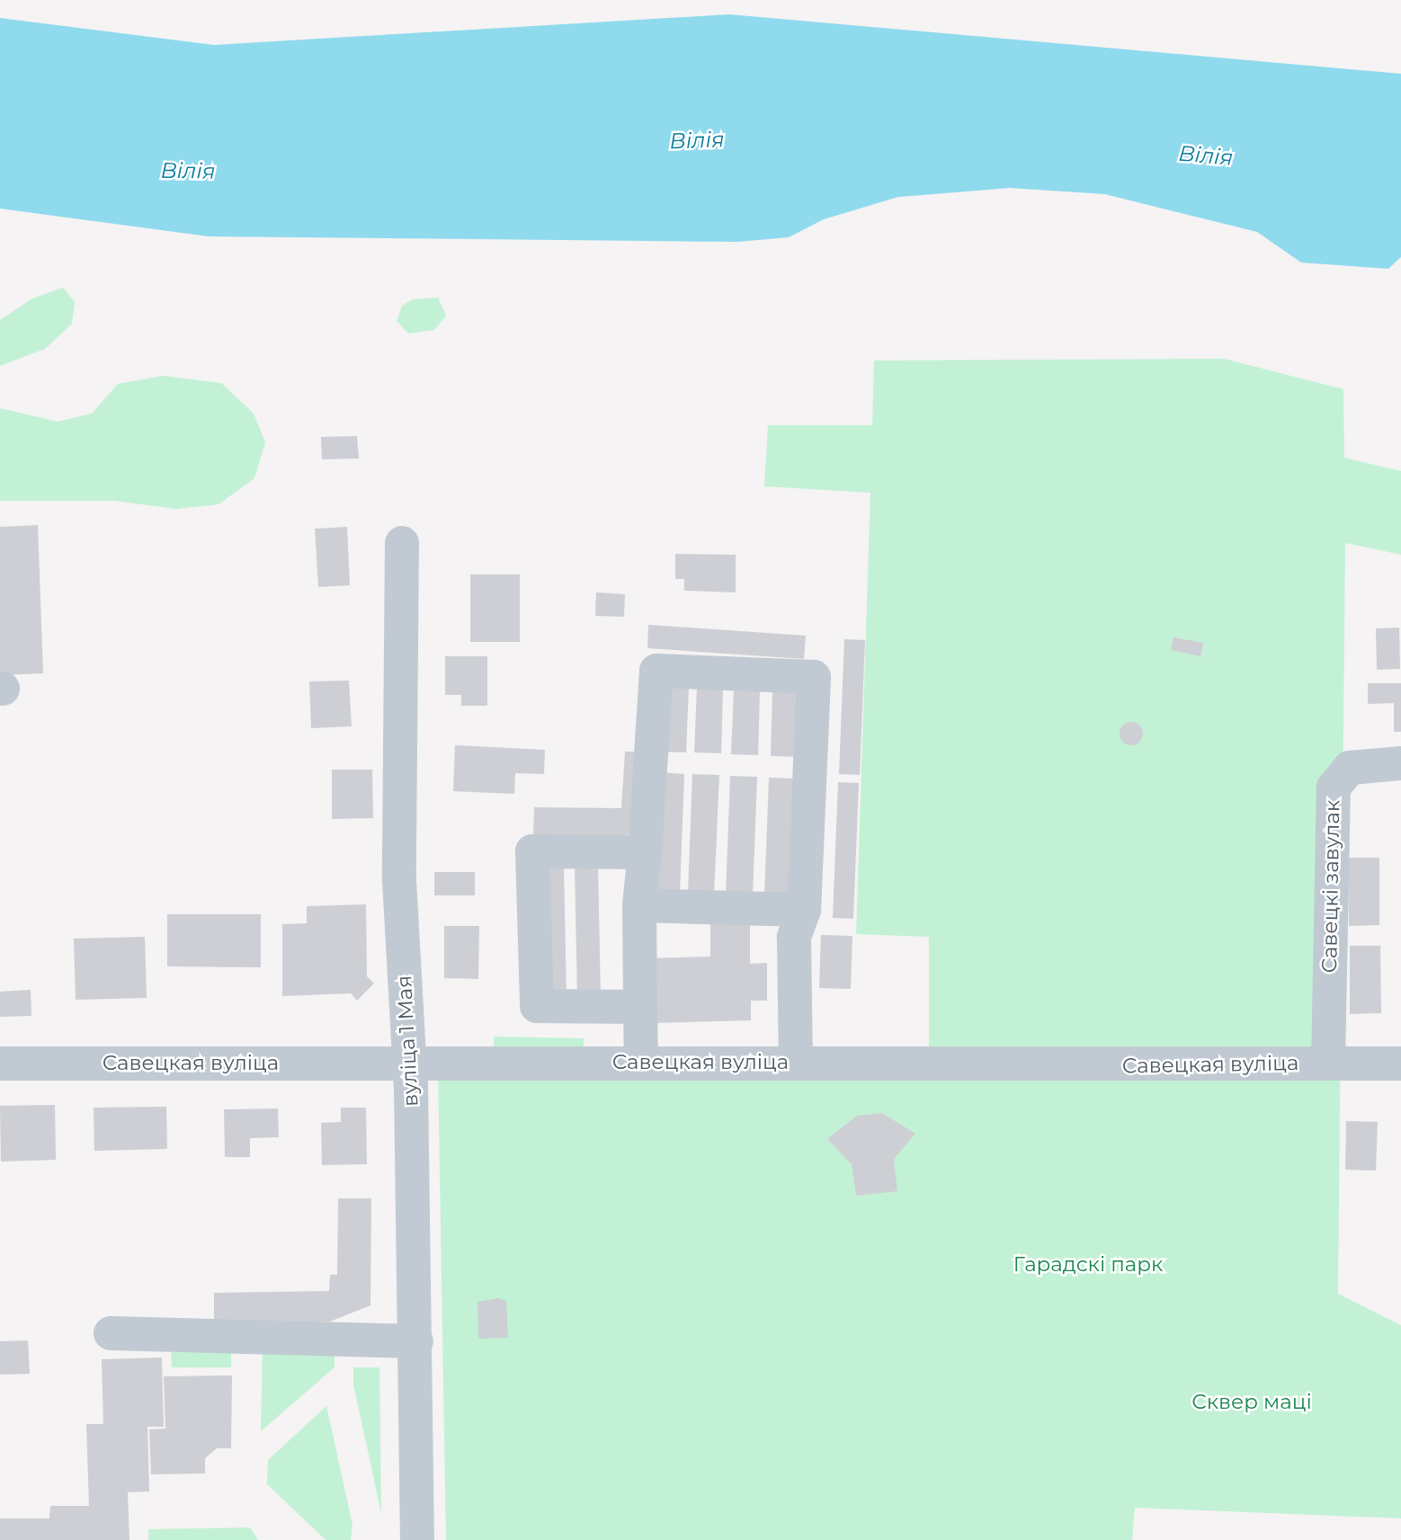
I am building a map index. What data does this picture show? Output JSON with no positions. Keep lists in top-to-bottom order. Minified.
{"streets":{"street":["Савецкі завулак","вуліца 1 Мая","Савецкая вуліца"]},"crossings":[["Савецкі завулак","Савецкая вуліца"],["вуліца 1 Мая","Савецкая вуліца"]],"water":["Вілія"],"parks":["Гарадскі парк","Сквер маці"]}
